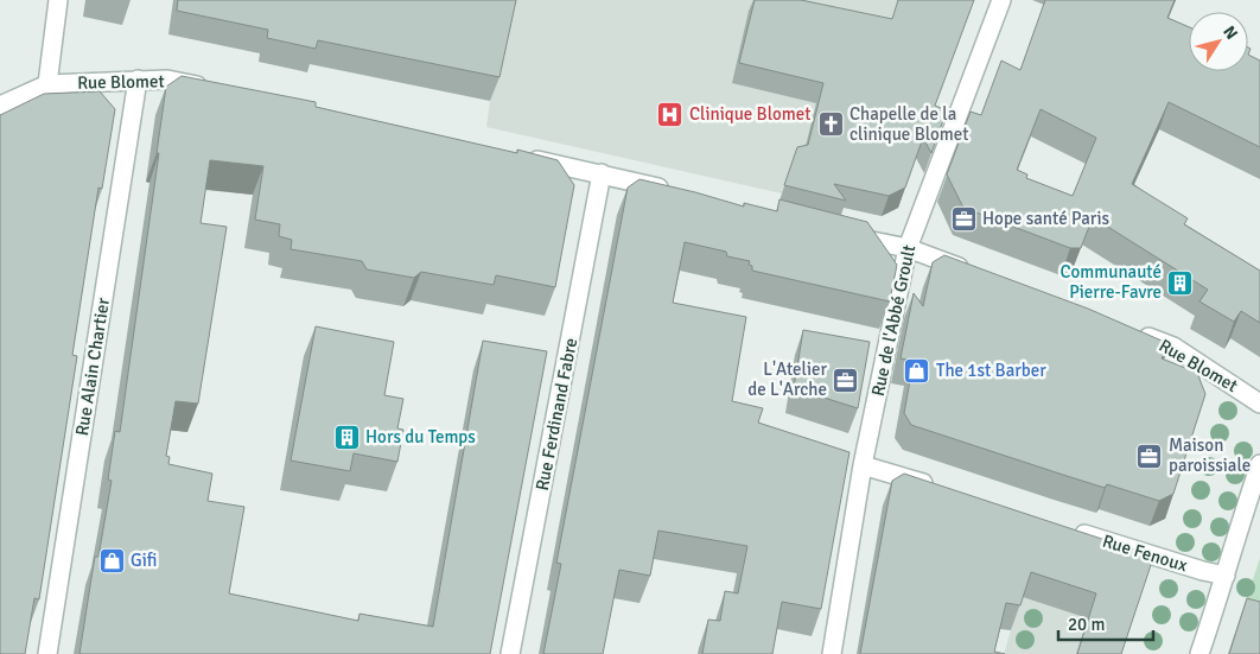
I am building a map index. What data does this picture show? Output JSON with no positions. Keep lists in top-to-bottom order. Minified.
{"streets":{"street":["Rue Blomet","Rue de l'Abbé Groult","Rue Alain Chartier","Rue Ferdinand Fabre","Rue Fenoux"]},"crossings":[["Rue Blomet","Rue Alain Chartier"]],"places":{"hospital":["Clinique Blomet"],"church":["Chapelle de la clinique Blomet"],"office":["Hope santé Paris","L'Atelier de L'Arche","Maison paroissiale"],"building":["Communauté Pierre-Favre","Hors du Temps"],"shop":["The 1st Barber","Gifi"]},"scale_bar":"20 m","north":"top right"}
